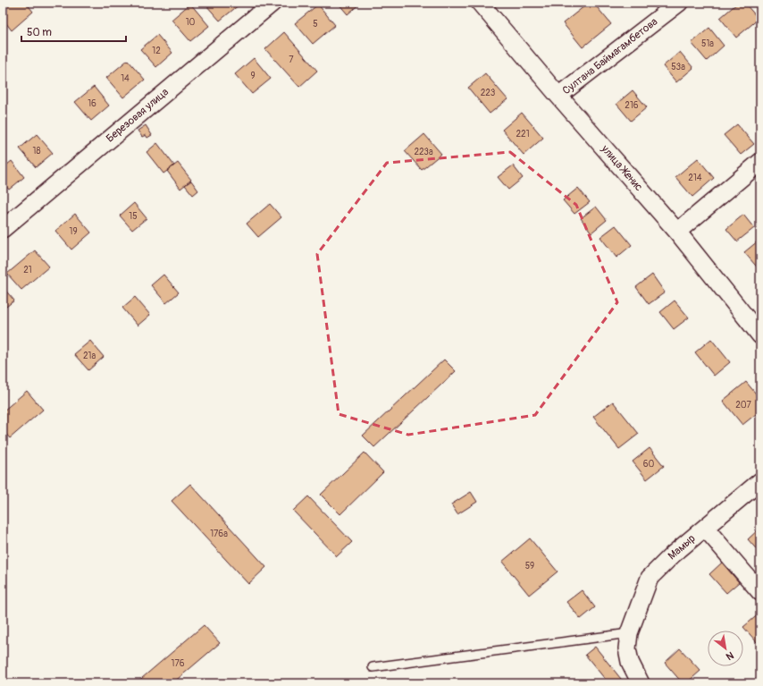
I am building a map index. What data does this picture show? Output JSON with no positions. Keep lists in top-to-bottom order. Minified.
{"streets":{"street":["Султана Баймагамбетова","Березовая улица","улица Женис","Мамыр"]},"crossings":[["Султана Баймагамбетова","улица Женис"]],"house_numbers":["10","5","51а","12","7","53а","9","14","223","16","216","221","18","223а","214","15","19","21","21а","207","60","176а","59","176"],"scale_bar":"50 m","north":"bottom right"}
